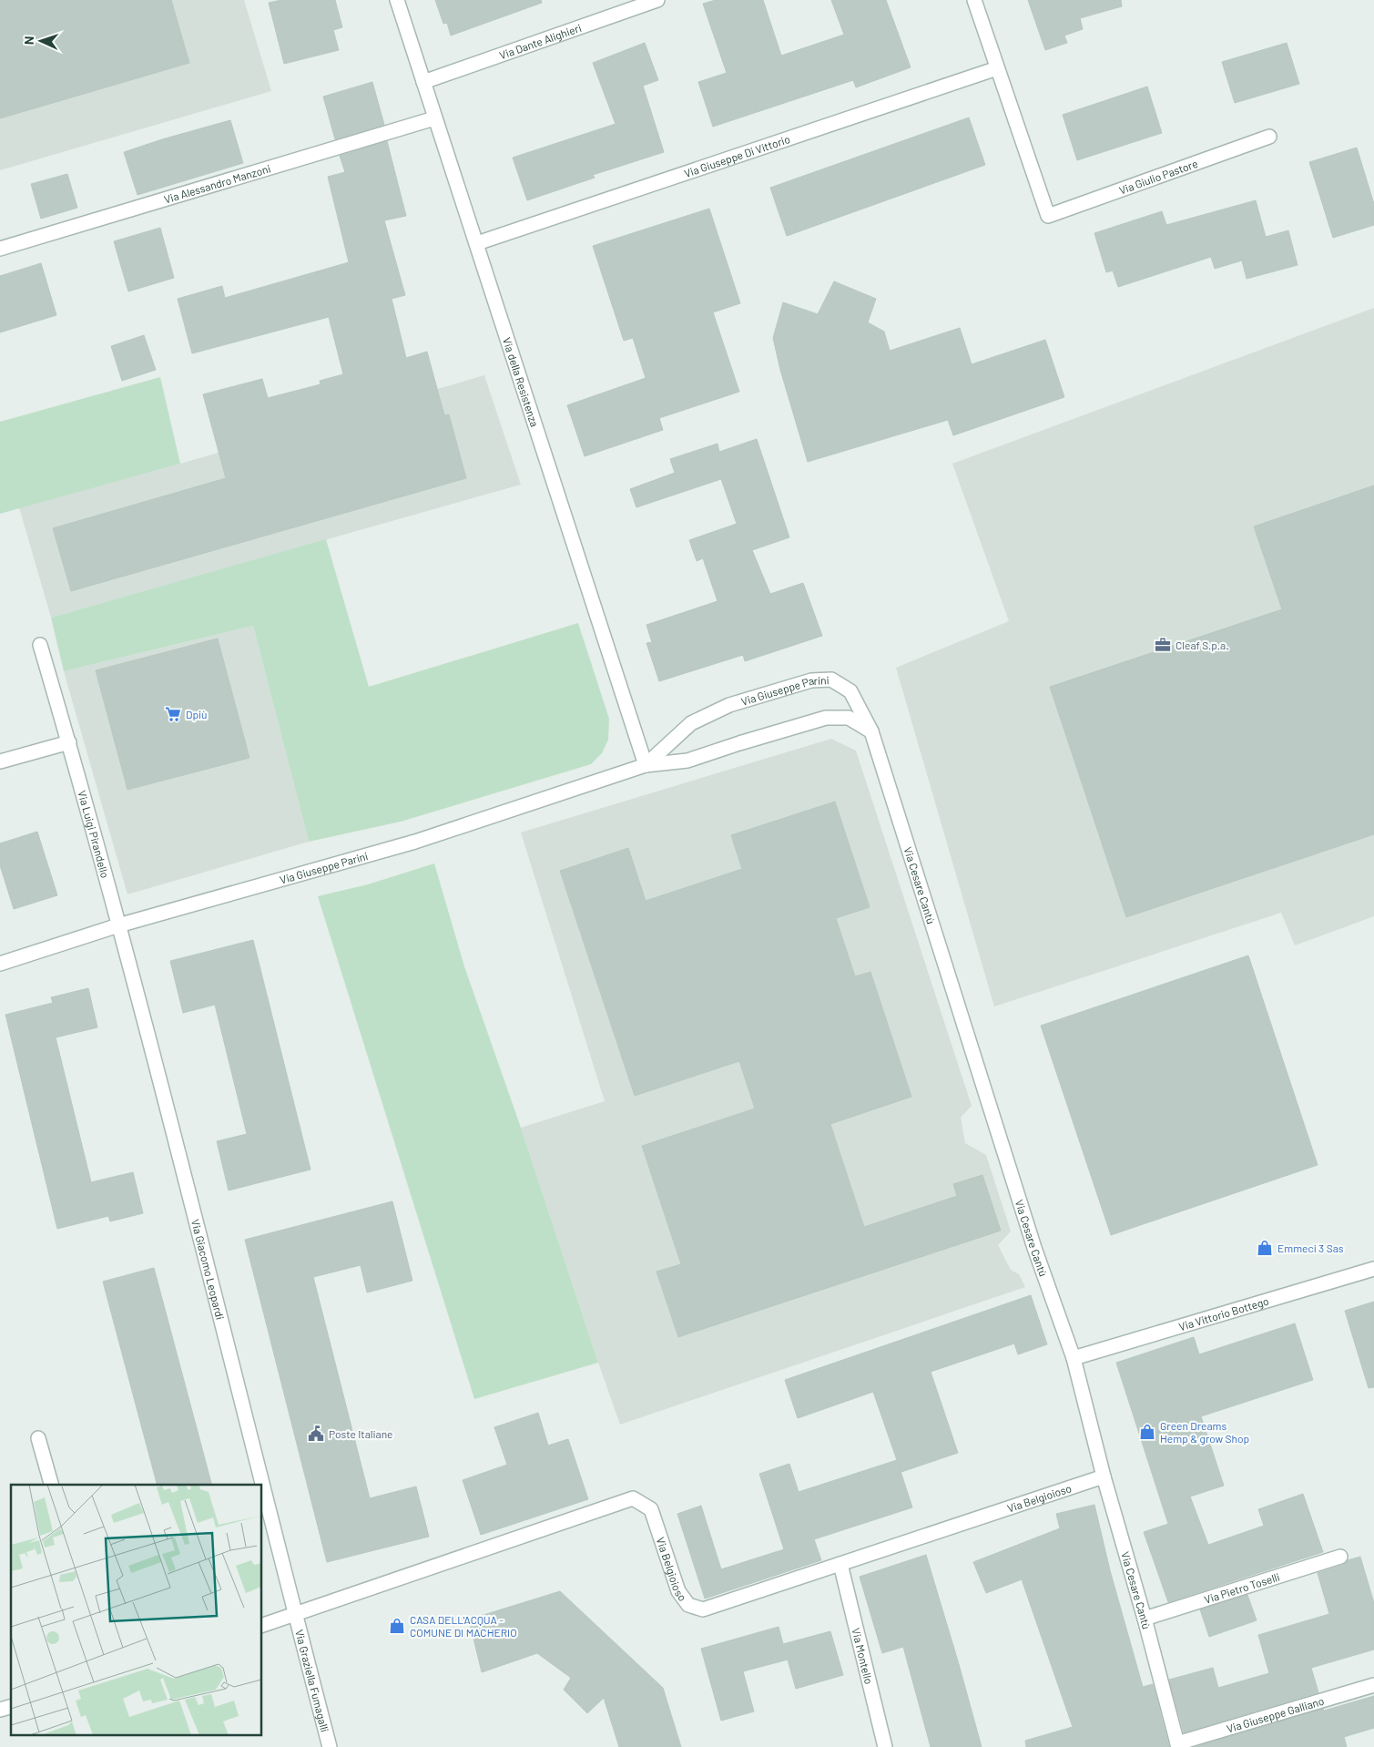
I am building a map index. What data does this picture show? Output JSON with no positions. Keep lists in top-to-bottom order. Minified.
{"streets":{"street":["Via Dante Alighieri","Via Giuseppe Di Vittorio","Via Giulio Pastore","Via Alessandro Manzoni","Via della Resistenza","Via Giuseppe Parini","Via Luigi Pirandello","Via Cesare Cantù","Via Giacomo Leopardi","Via Vittorio Bottego","Via Belgioioso","Via Pietro Toselli","Via Montello","Via Graziella Fumagalli","Via Giuseppe Galliano"]},"crossings":[["Via Dante Alighieri","Via della Resistenza"],["Via Giuseppe Di Vittorio","Via Giulio Pastore"],["Via Giuseppe Di Vittorio","Via della Resistenza"],["Via Alessandro Manzoni","Via della Resistenza"],["Via della Resistenza","Via Giuseppe Parini"],["Via Giuseppe Parini","Via Luigi Pirandello"],["Via Giuseppe Parini","Via Cesare Cantù"],["Via Giuseppe Parini","Via Giacomo Leopardi"],["Via Luigi Pirandello","Via Giacomo Leopardi"],["Via Cesare Cantù","Via Vittorio Bottego"],["Via Cesare Cantù","Via Belgioioso"],["Via Cesare Cantù","Via Pietro Toselli"],["Via Cesare Cantù","Via Giuseppe Galliano"],["Via Giacomo Leopardi","Via Belgioioso"],["Via Giacomo Leopardi","Via Graziella Fumagalli"],["Via Belgioioso","Via Montello"],["Via Belgioioso","Via Graziella Fumagalli"]],"places":{"office":["Cleaf S.p.a."],"supermarket":["Dpiù"],"shop":["Emmeci 3 Sas","Green Dreams Hemp & grow Shop","CASA DELL'ACQUA - COMUNE DI MACHERIO"],"public building":["Poste Italiane"]},"north":"left"}
